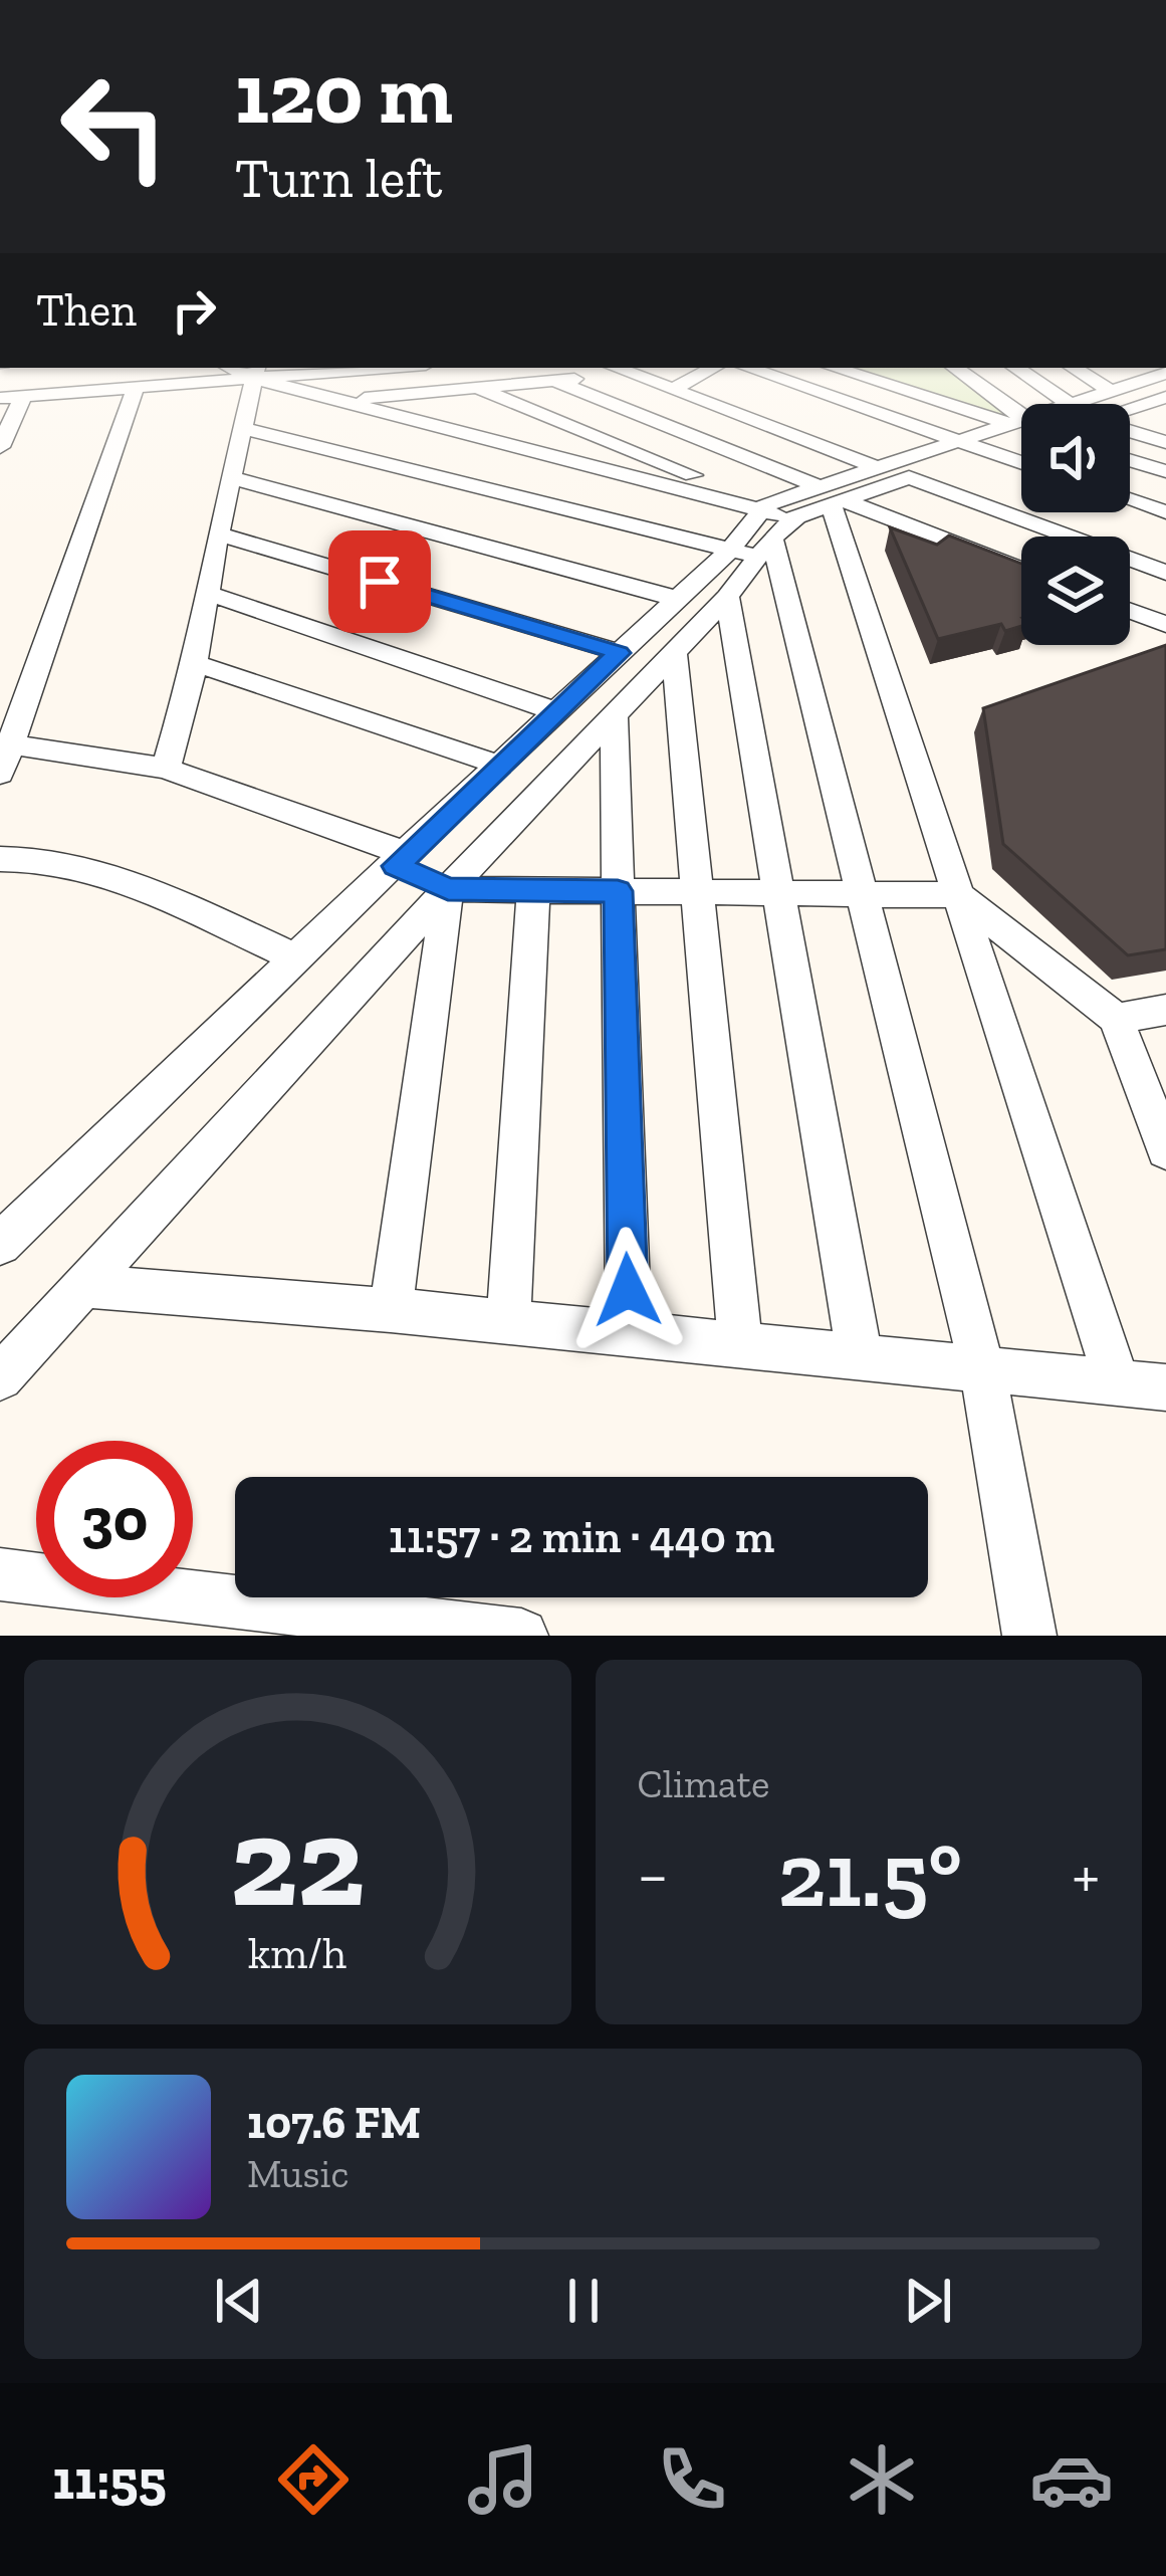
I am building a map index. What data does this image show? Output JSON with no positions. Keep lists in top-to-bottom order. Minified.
{"page":{"turn":["120 m","Turn left"],"then":"Then","limit":"30","trip":"11:57 · 2 min · 440 m","tile":"Climate","heat":["−","21.5°","+"],"song":["107.6 FM","Music"],"tabs":"11:55","gauge":["22","km/h"]}}
